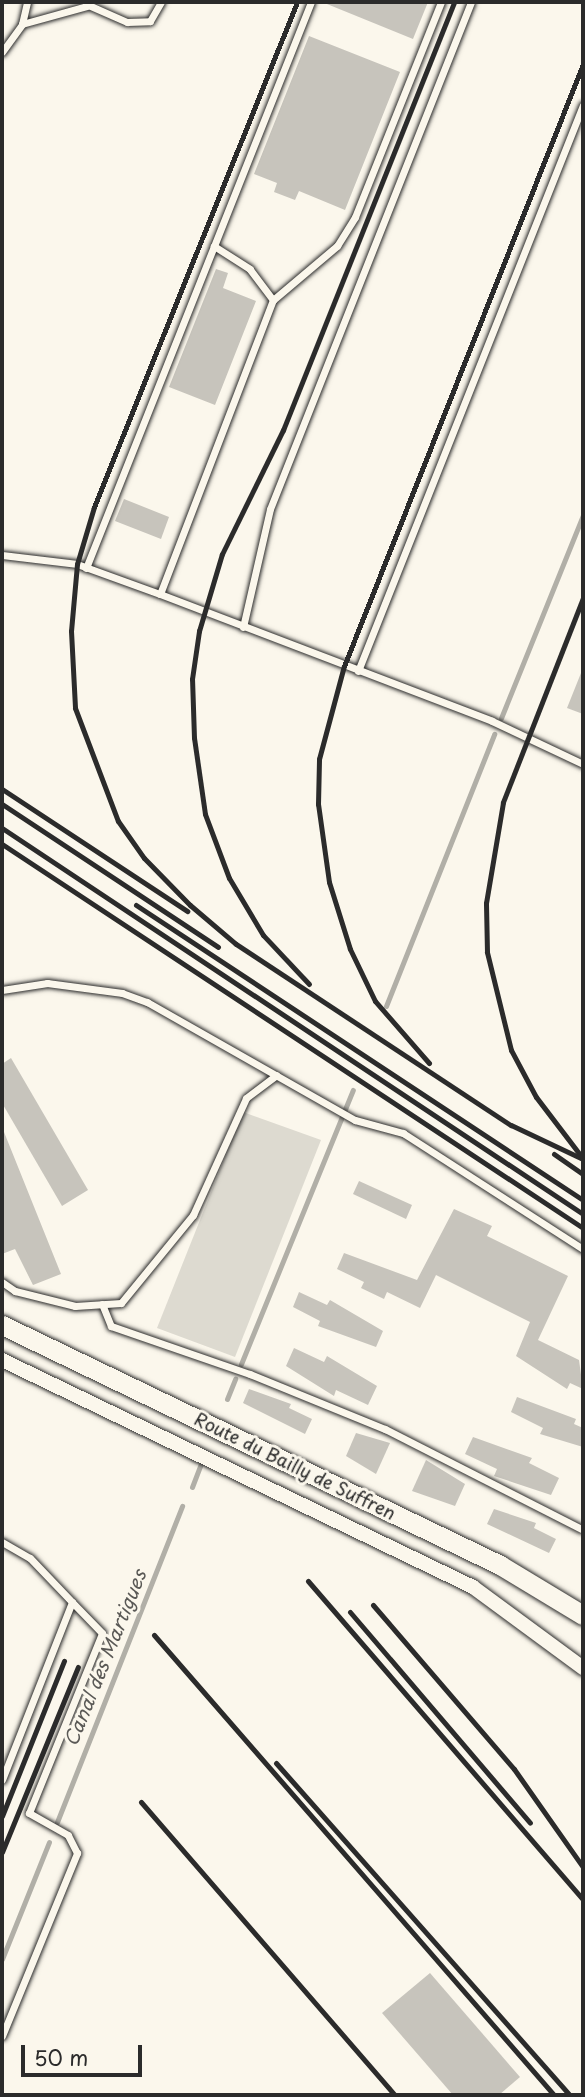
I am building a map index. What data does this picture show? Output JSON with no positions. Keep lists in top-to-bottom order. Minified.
{"streets":{"main road":["Route du Bailly de Suffren"]},"water":["Canal des Martigues"],"scale_bar":"50 m"}
